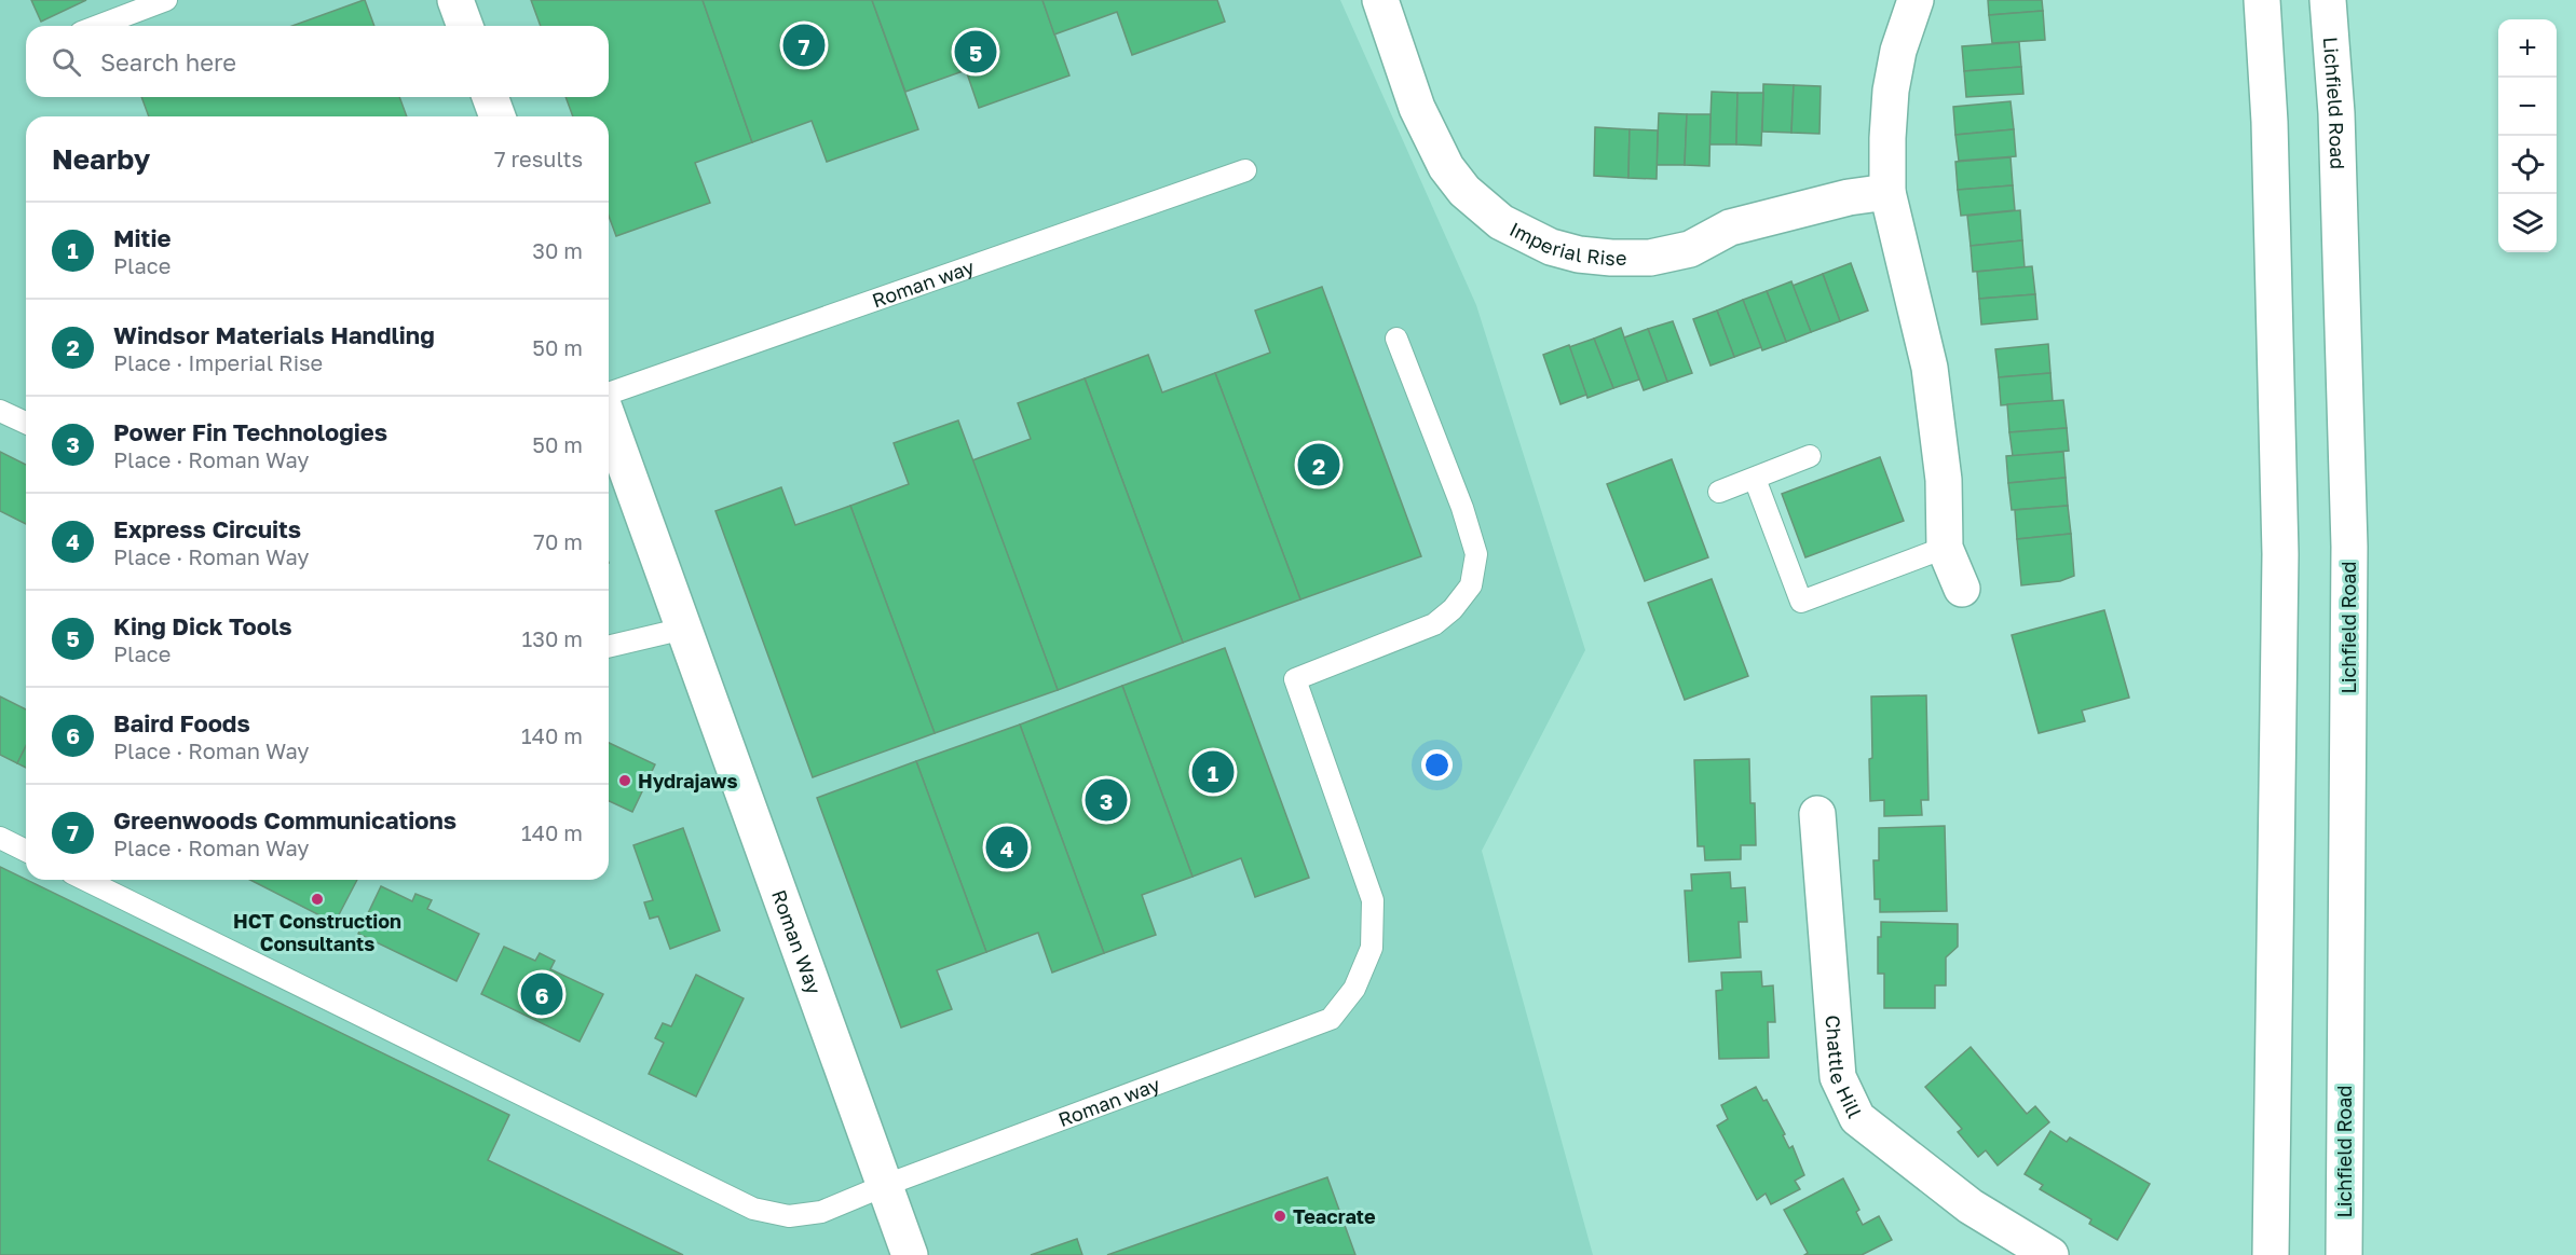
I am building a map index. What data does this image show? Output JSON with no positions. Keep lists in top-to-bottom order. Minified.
{"streets":{"main road":["Lichfield Road","Imperial Rise","Roman Way","Chattle Hill"],"lane":["Roman way"]},"crossings":[["Roman way","Roman Way"]],"places":["Hydrajaws","HCT Construction Consultants","Teacrate"],"page":{"map_buttons":["+","−"],"pins":["7","5","2","1","3","4","6"],"search":"Search here","heading":["Nearby","7 results"],"list":[{"mark":"1","name":"Mitie","note":"Place","value":"30 m"},{"mark":"2","name":"Windsor Materials Handling","note":"Place · Imperial Rise","value":"50 m"},{"mark":"3","name":"Power Fin Technologies","note":"Place · Roman Way","value":"50 m"},{"mark":"4","name":"Express Circuits","note":"Place · Roman Way","value":"70 m"},{"mark":"5","name":"King Dick Tools","note":"Place","value":"130 m"},{"mark":"6","name":"Baird Foods","note":"Place · Roman Way","value":"140 m"},{"mark":"7","name":"Greenwoods Communications","note":"Place · Roman Way","value":"140 m"}]}}
